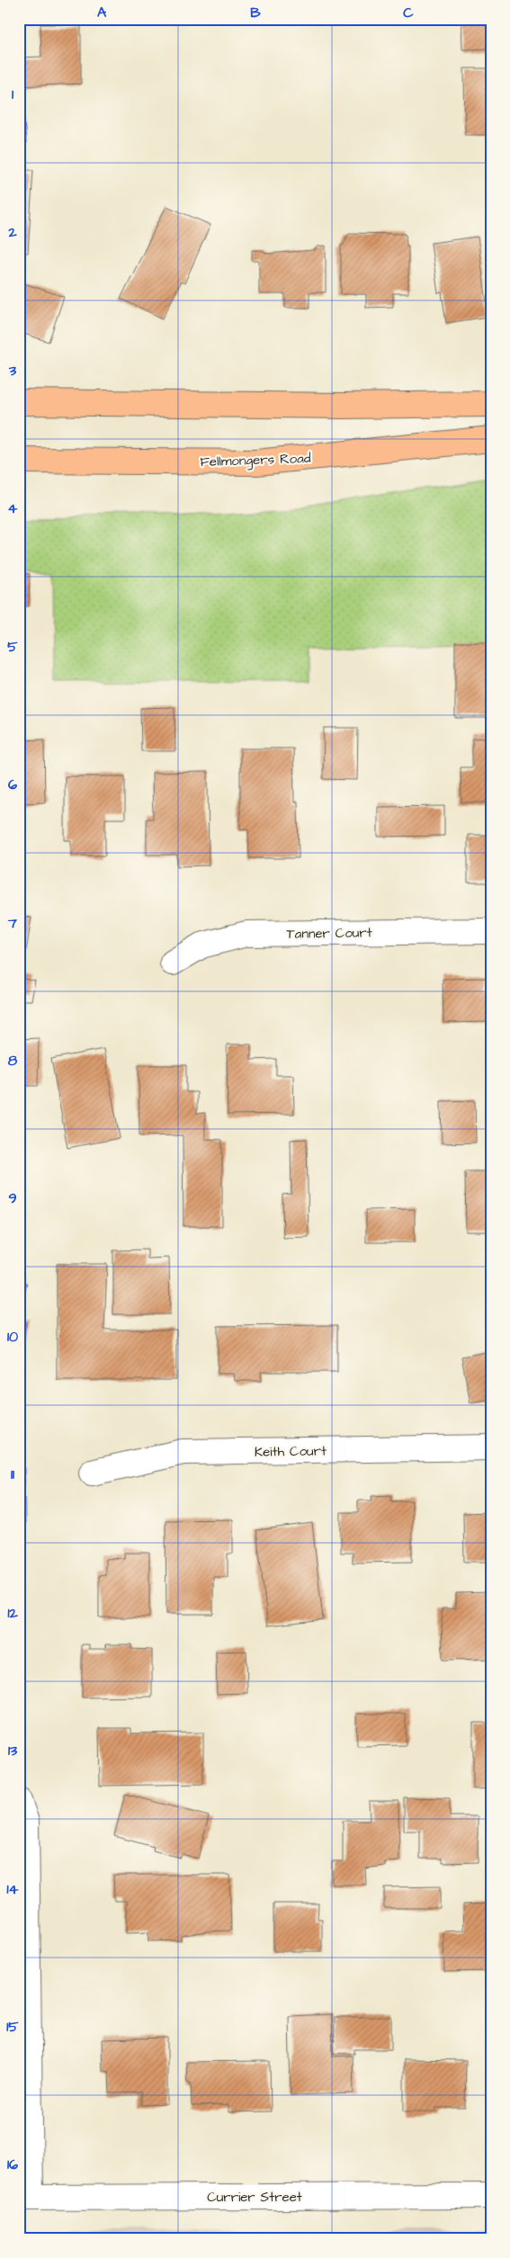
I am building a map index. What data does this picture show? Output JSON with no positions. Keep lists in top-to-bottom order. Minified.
{"streets":{"main road":["Fellmongers Road"],"street":["Tanner Court","Keith Court","Currier Street"]},"grid":{"columns":["A","B","C"],"rows":["1","2","3","4","5","6","7","8","9","10","11","12","13","14","15","16"]}}
